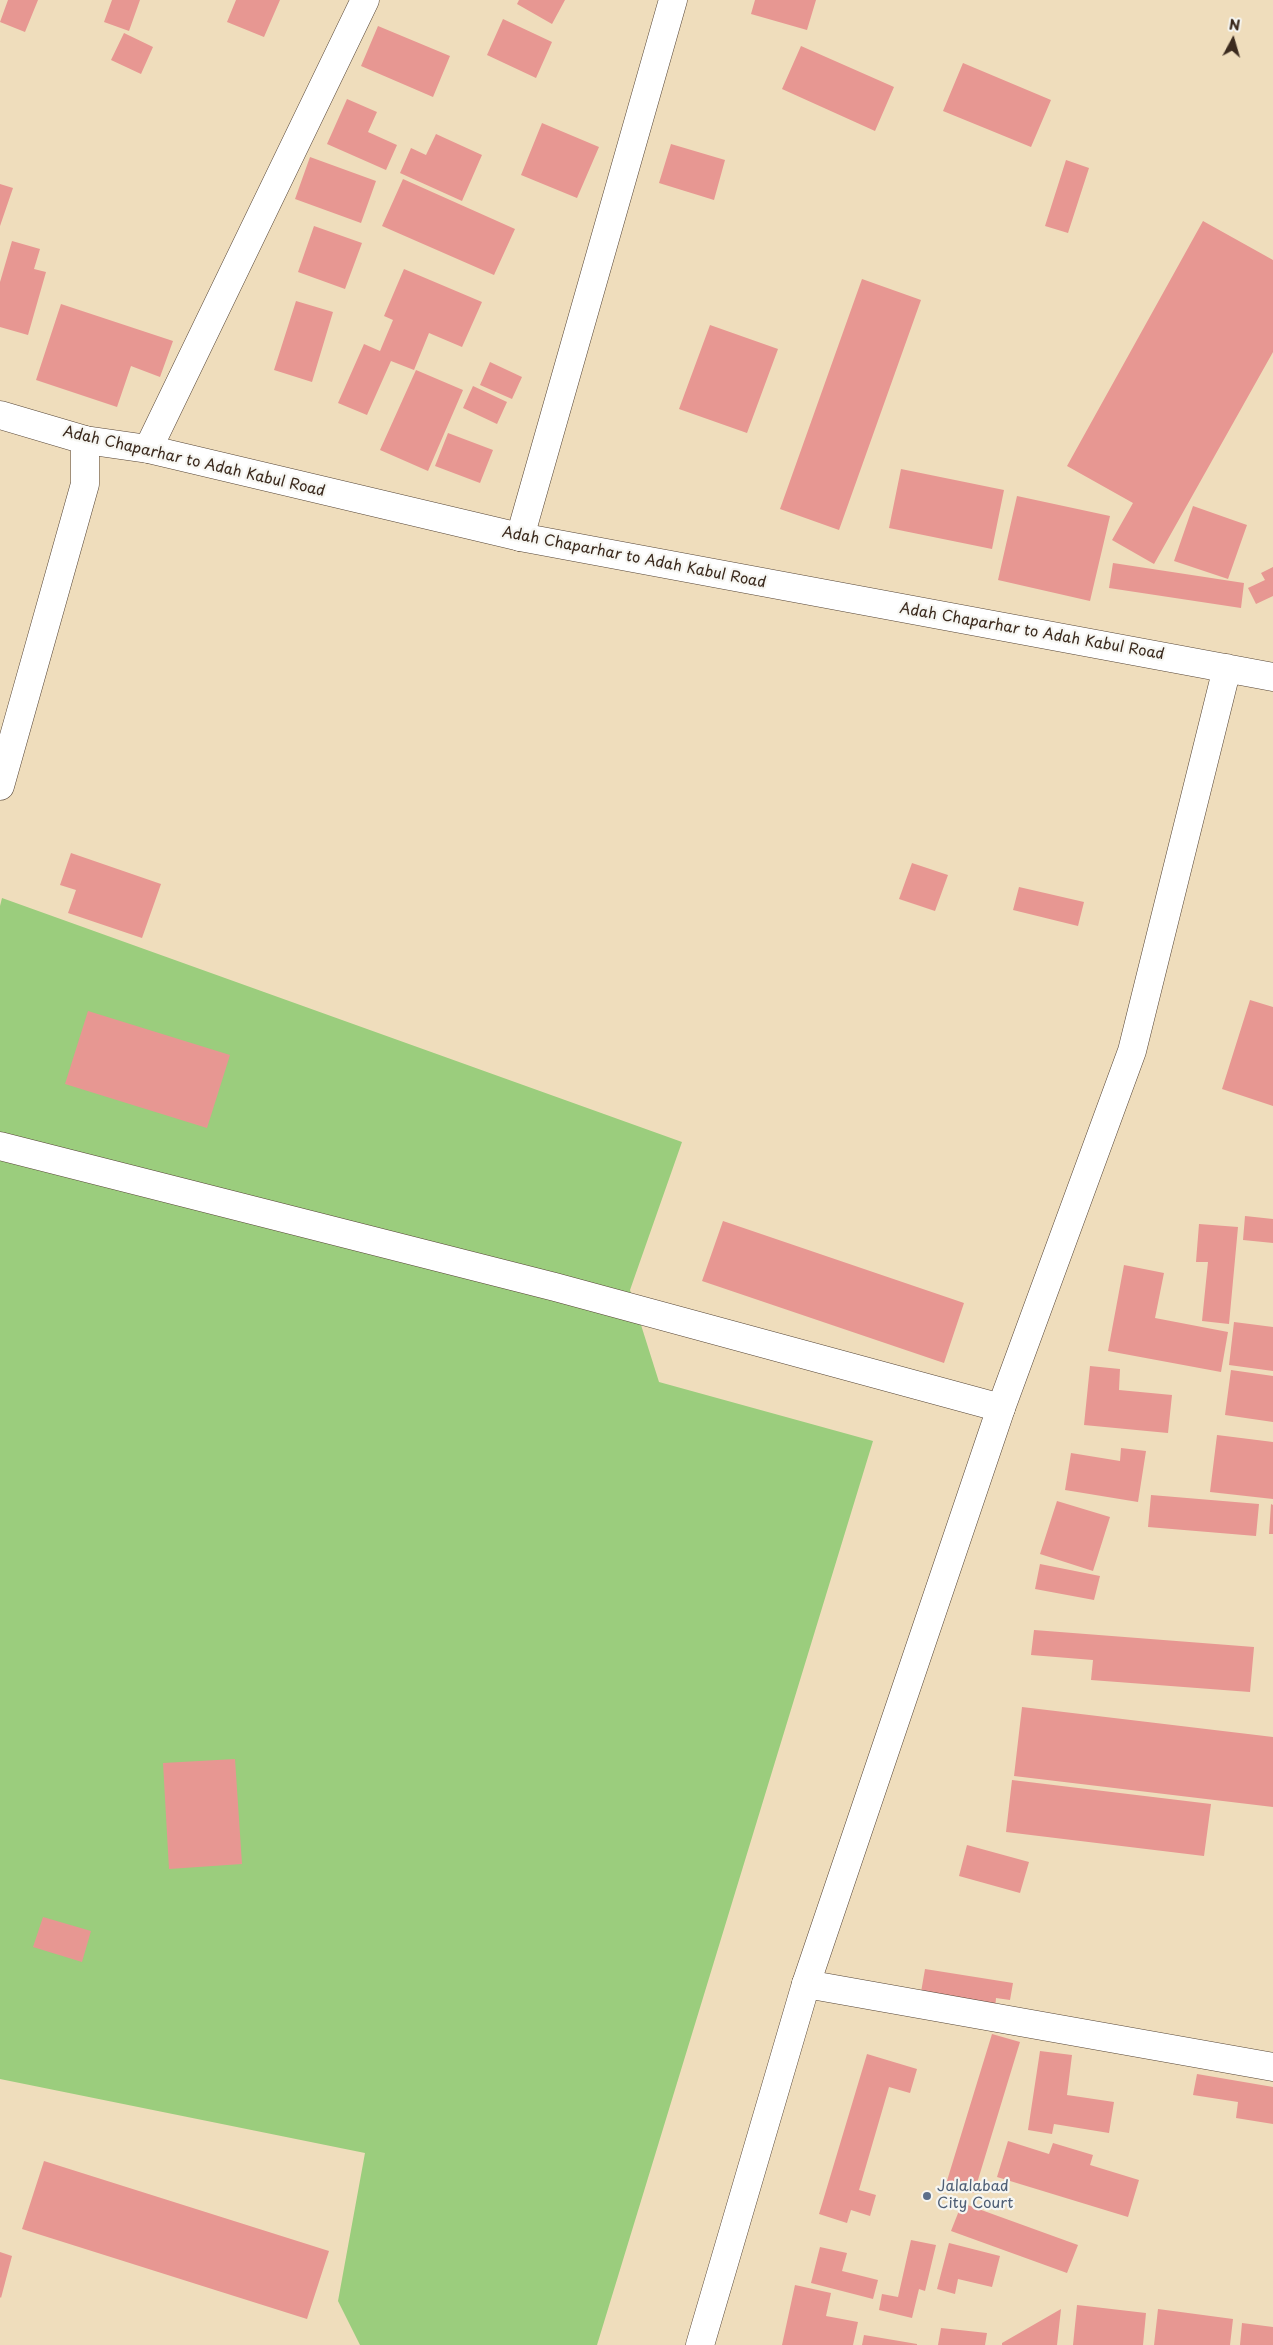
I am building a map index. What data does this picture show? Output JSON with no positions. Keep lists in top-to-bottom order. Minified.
{"streets":{"street":["Adah Chaparhar to Adah Kabul Road"]},"places":["Jalalabad City Court"],"north":"top"}
